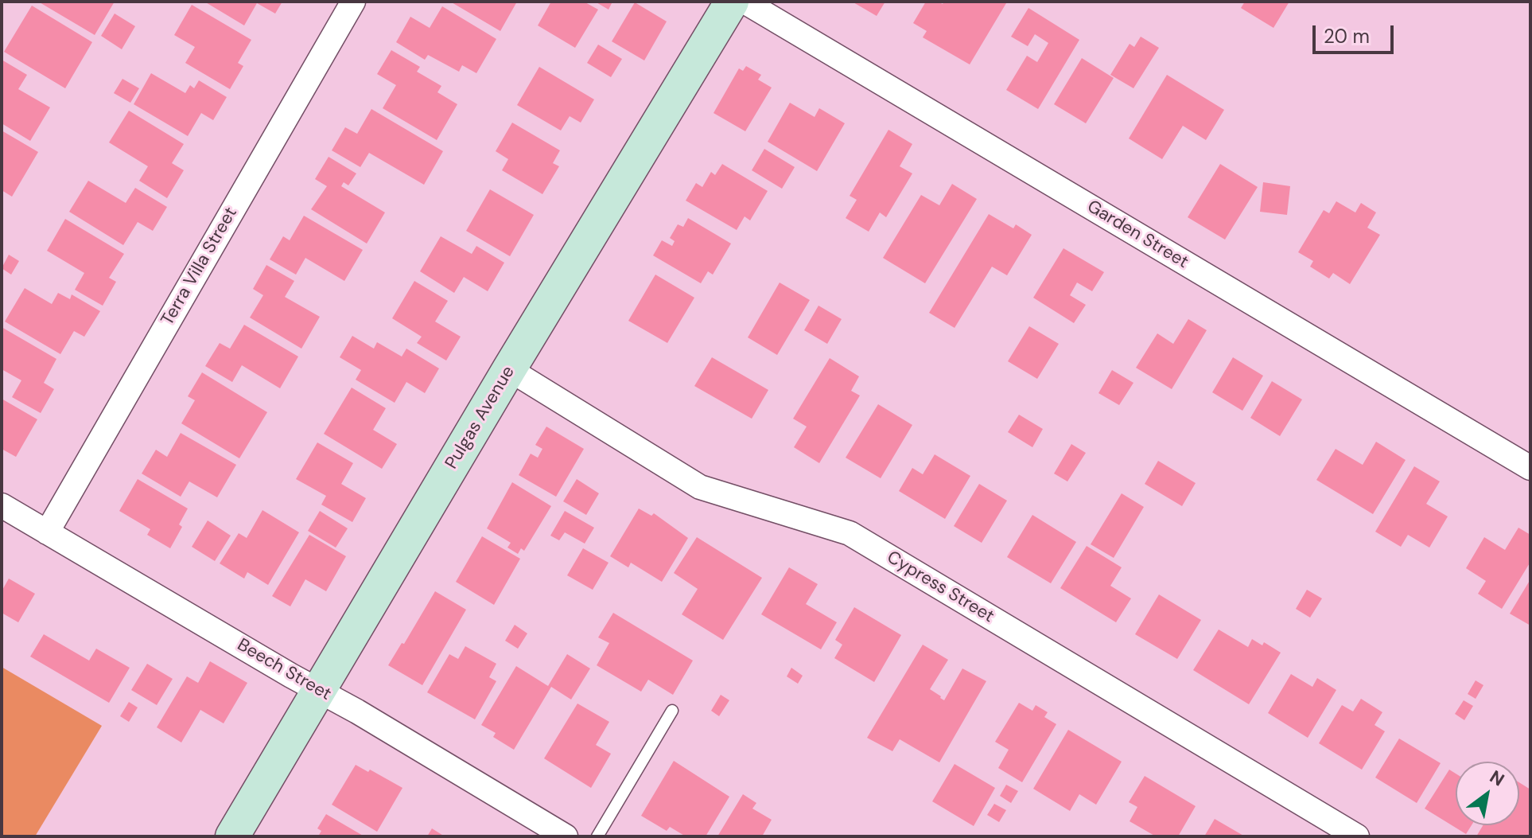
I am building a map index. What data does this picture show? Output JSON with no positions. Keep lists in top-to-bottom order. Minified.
{"streets":{"street":["Garden Street","Terra Villa Street","Pulgas Avenue","Cypress Street","Beech Street"]},"crossings":[["Terra Villa Street","Beech Street"],["Pulgas Avenue","Cypress Street"],["Pulgas Avenue","Beech Street"]],"scale_bar":"20 m","north":"top right"}
